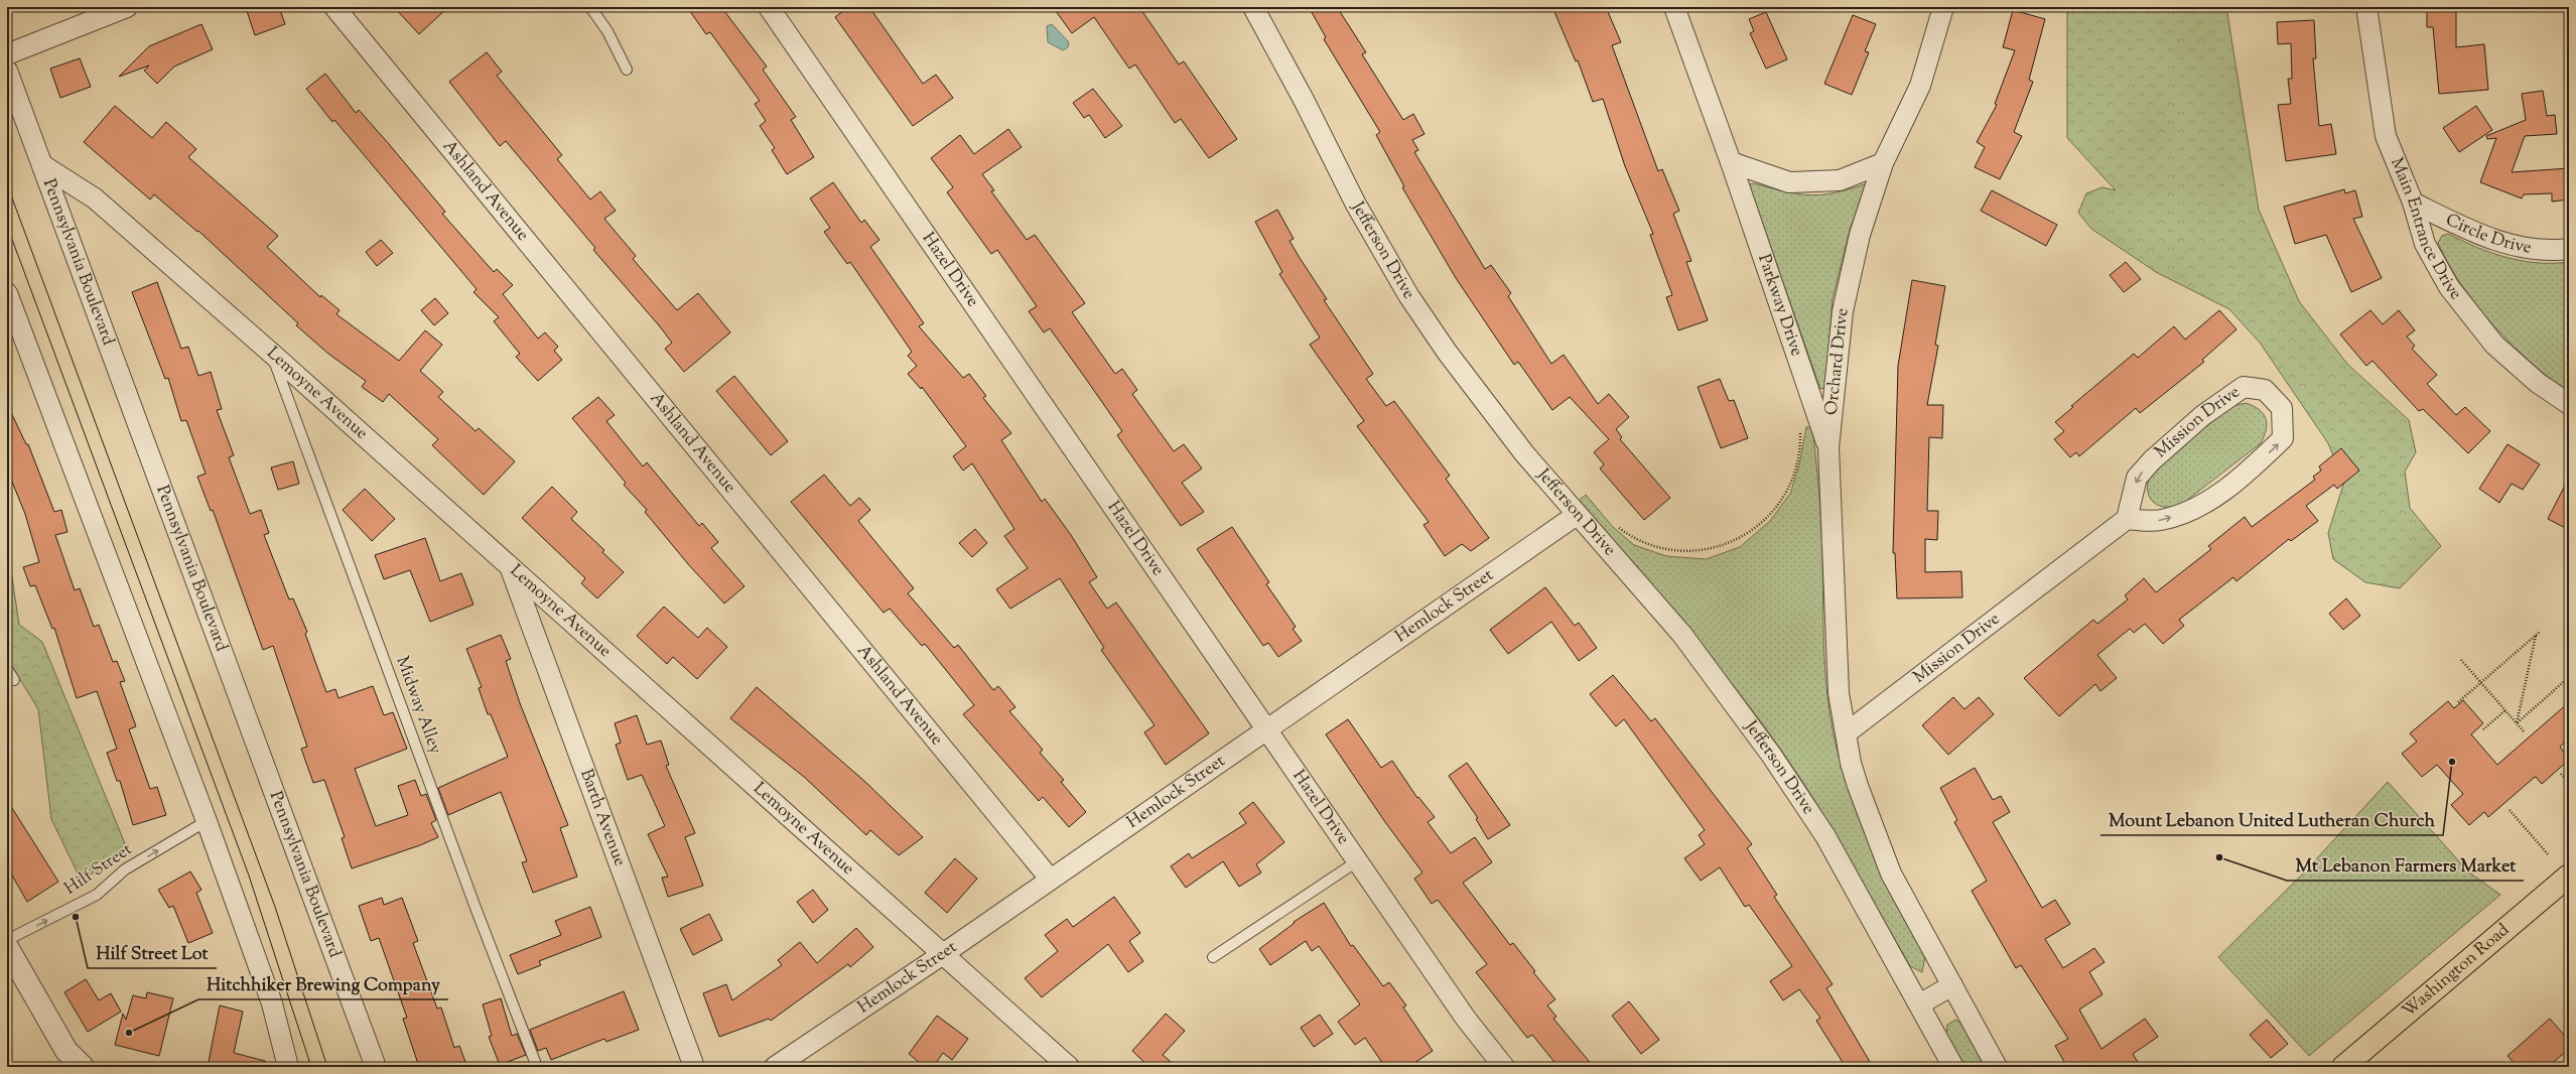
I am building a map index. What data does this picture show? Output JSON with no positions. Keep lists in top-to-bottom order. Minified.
{"streets":{"main road":["Washington Road"],"street":["Ashland Avenue","Main Entrance Drive","Circle Drive","Jefferson Drive","Pennsylvania Boulevard","Hazel Drive","Parkway Drive","Orchard Drive","Lemoyne Avenue","Mission Drive","Hemlock Street","Barth Avenue"],"lane":["Midway Alley","Hilf Street"]},"crossings":[["Ashland Avenue","Hemlock Street"],["Main Entrance Drive","Circle Drive"],["Jefferson Drive","Hemlock Street"],["Pennsylvania Boulevard","Lemoyne Avenue"],["Hazel Drive","Hemlock Street"],["Parkway Drive","Orchard Drive"],["Orchard Drive","Mission Drive"],["Lemoyne Avenue","Hemlock Street"],["Lemoyne Avenue","Midway Alley"],["Lemoyne Avenue","Barth Avenue"]],"one_way":["Hilf Street"],"places":["Mount Lebanon United Lutheran Church","Mt Lebanon Farmers Market","Hilf Street Lot","Hitchhiker Brewing Company"]}
